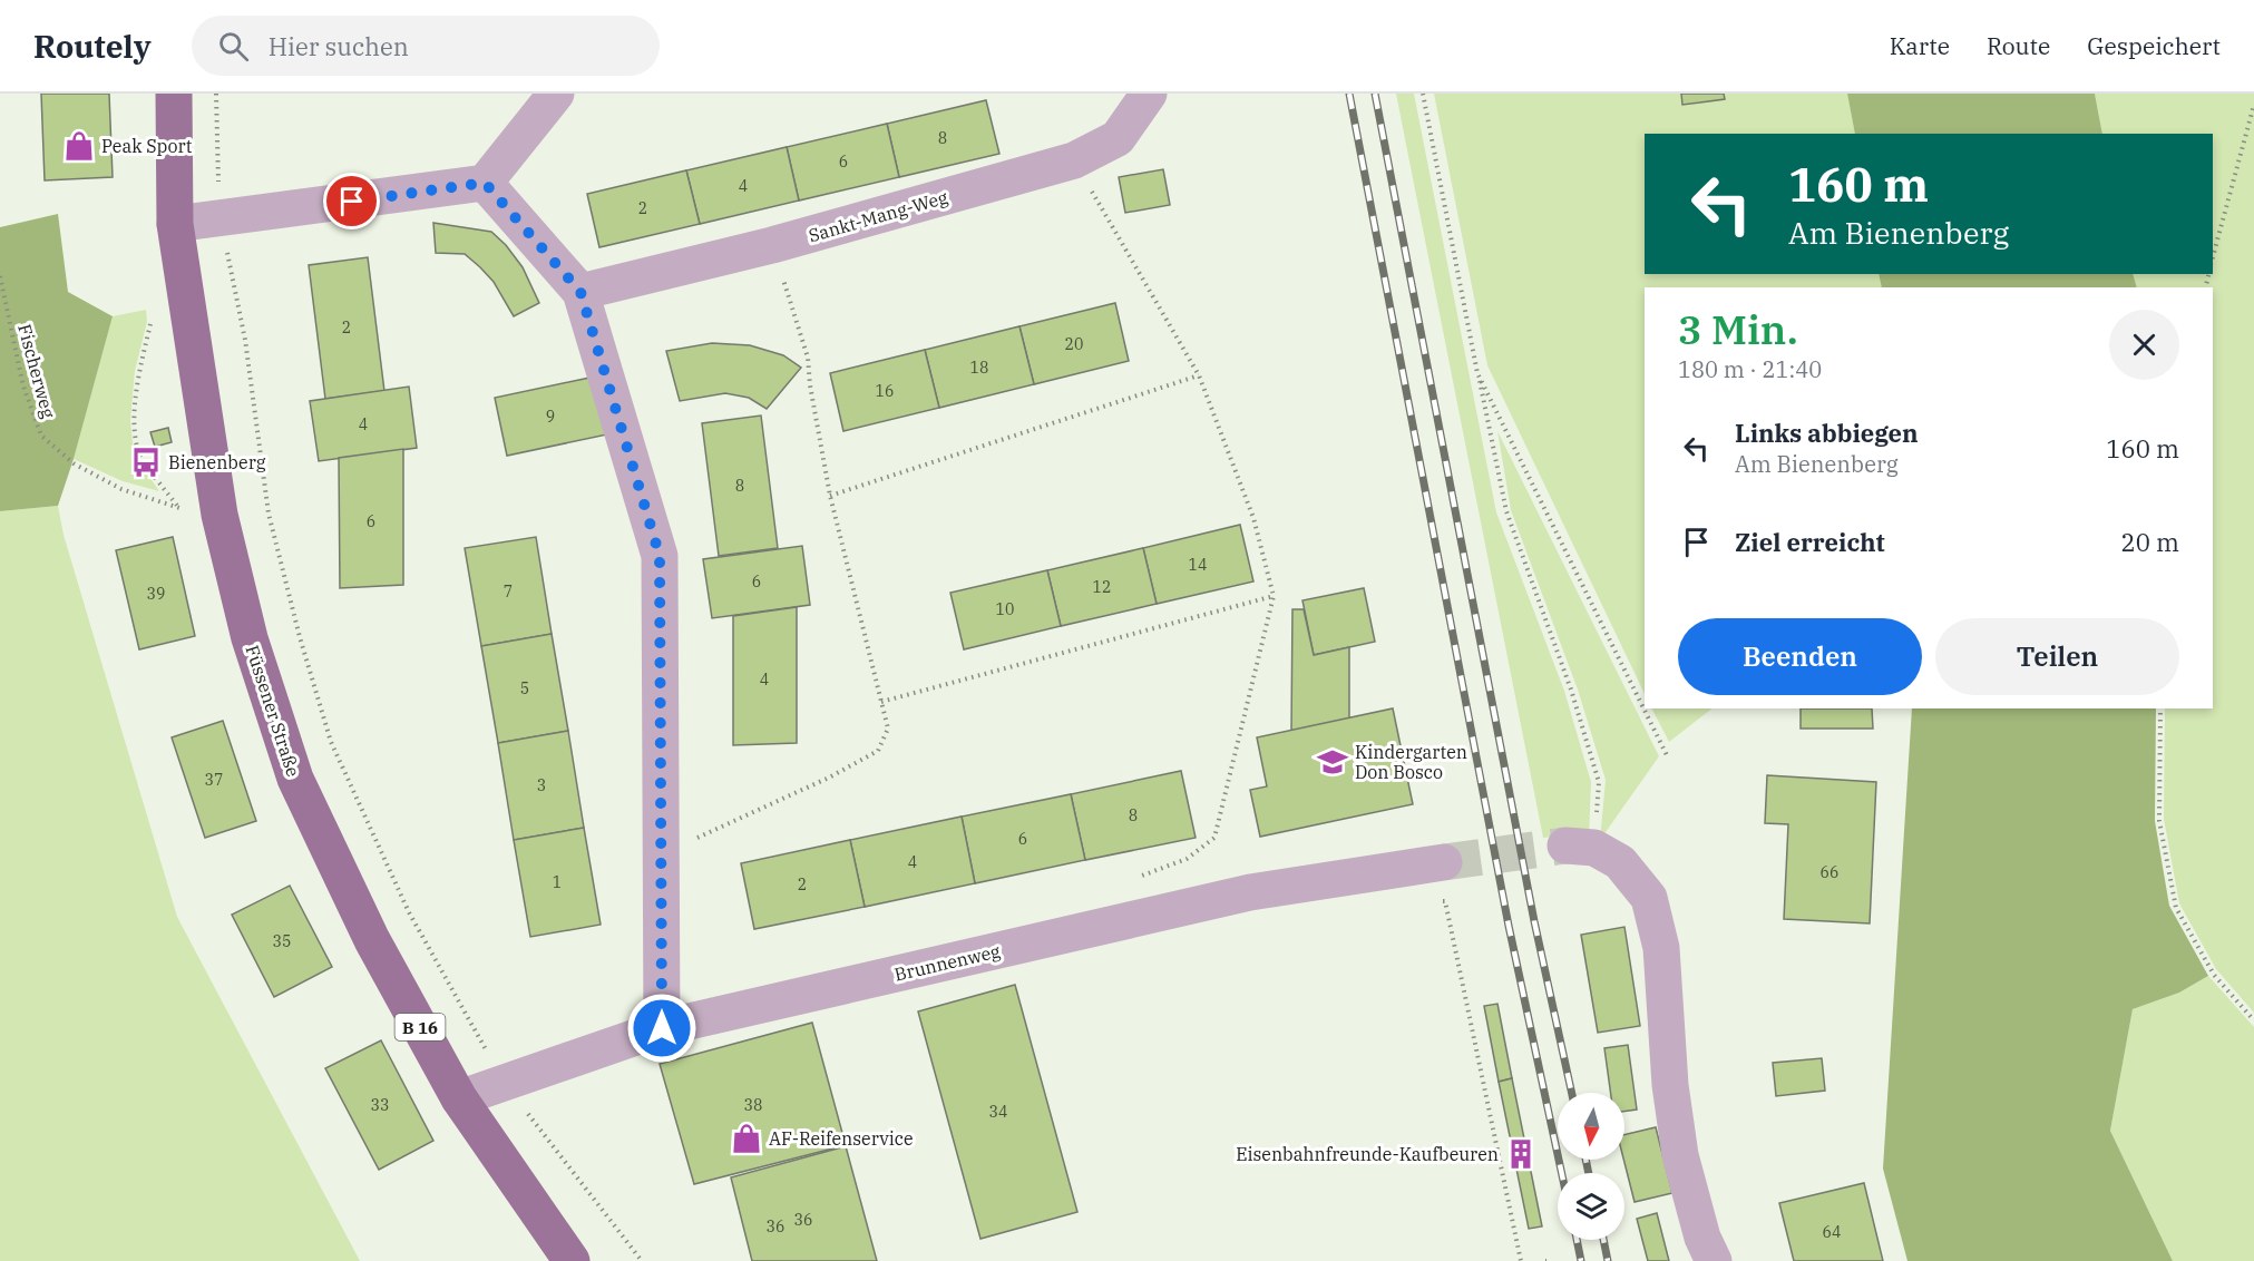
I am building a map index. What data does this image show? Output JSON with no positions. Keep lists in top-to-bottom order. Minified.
{"streets":{"main road":["Füssener Straße","B 16"],"street":["Sankt-Mang-Weg","Brunnenweg"],"path":["Fischerweg"]},"crossings":[["Fischerweg","Füssener Straße"],["Füssener Straße","Brunnenweg"]],"places":{"shop":["Peak Sport","AF-Reifenservice"],"bus stop":["Bienenberg"],"school or university":["Kindergarten Don Bosco"],"building":["Eisenbahnfreunde-Kaufbeuren"]},"house_numbers":["8","6","4","2","2","20","18","16","9","4","8","6","14","6","12","7","39","10","4","5","37","3","8","6","4","66","1","2","35","33","38","34","36","36","64"],"north":"bottom","page":{"header":"Routely","search":"Hier suchen","nav":["Karte","Route","Gespeichert"],"turn":["160 m","Am Bienenberg"],"heading":["3 Min.","180 m · 21:40"],"list":[{"name":"Links abbiegen","note":"Am Bienenberg","value":"160 m"},{"name":"Ziel erreicht","value":"20 m"}],"buttons":["Beenden","Teilen"]}}
